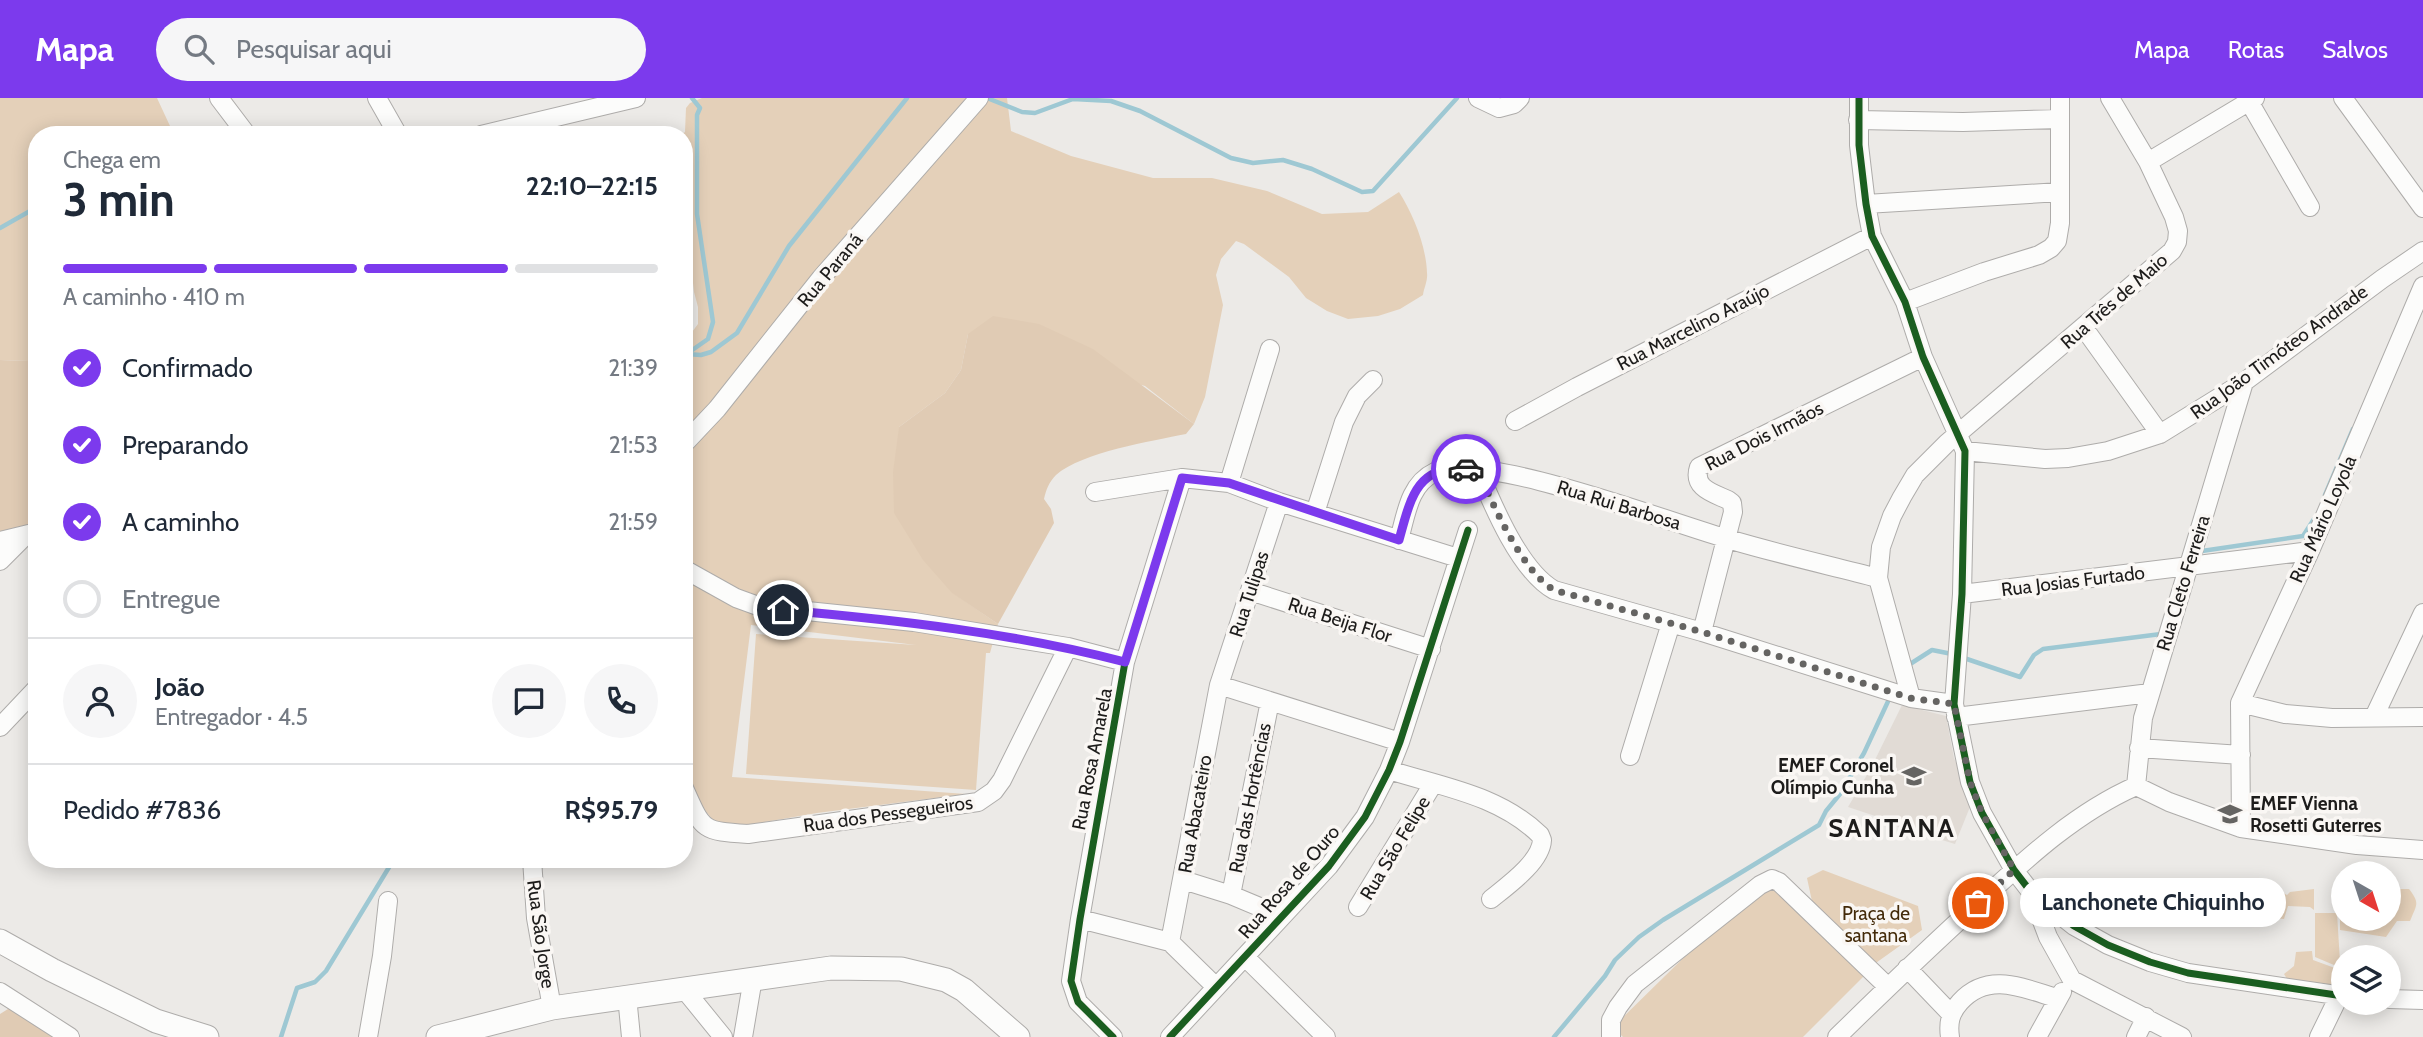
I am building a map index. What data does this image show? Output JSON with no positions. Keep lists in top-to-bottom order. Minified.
{"streets":{"street":["Rua Paraná","Rua Três de Maio","Rua Marcelino Araújo","Rua João Timóteo Andrade","Rua Dois Irmãos","Rua Rui Barbosa","Rua Mário Loyola","Rua Josias Furtado","Rua Cleto Ferreira","Rua Tulipas","Rua Beija Flor","Rua Rosa Amarela","Rua das Hortências","Rua dos Pessegueiros","Rua Abacateiro","Rua São Felipe","Rua Rosa de Ouro","Rua São Jorge"]},"crossings":[["Rua Três de Maio","Rua João Timóteo Andrade"],["Rua Três de Maio","Rua Rui Barbosa"],["Rua João Timóteo Andrade","Rua Cleto Ferreira"],["Rua Dois Irmãos","Rua Rui Barbosa"],["Rua Mário Loyola","Rua Josias Furtado"],["Rua Josias Furtado","Rua Cleto Ferreira"],["Rua Tulipas","Rua Beija Flor"],["Rua Tulipas","Rua Abacateiro"],["Rua Beija Flor","Rua Rosa de Ouro"]],"districts":["SANTANA"],"parks":["Praça de santana"],"places":{"school or university":["EMEF Coronel Olímpio Cunha","EMEF Vienna Rosetti Guterres"],"other":["Lanchonete Chiquinho"]},"north":"bottom right","page":{"header":"Mapa","search":"Pesquisar aqui","nav":["Mapa","Rotas","Salvos"],"heading":["3 min","Chega em","22:10–22:15"],"panel":["João","Entregador · 4.5","Pedido #7836","R$95.79"],"bar":"A caminho · 410 m","list":[["Confirmado","21:39"],["Preparando","21:53"],["A caminho","21:59"],"Entregue"],"bubble":"Lanchonete Chiquinho"}}
